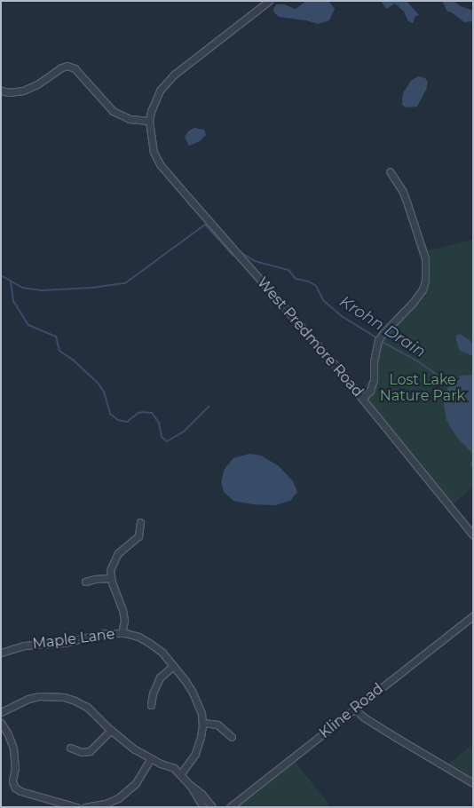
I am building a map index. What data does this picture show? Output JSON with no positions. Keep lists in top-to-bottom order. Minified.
{"streets":{"street":["West Predmore Road","Maple Lane","Kline Road"]},"water":["Krohn Drain"],"parks":["Lost Lake Nature Park"]}
